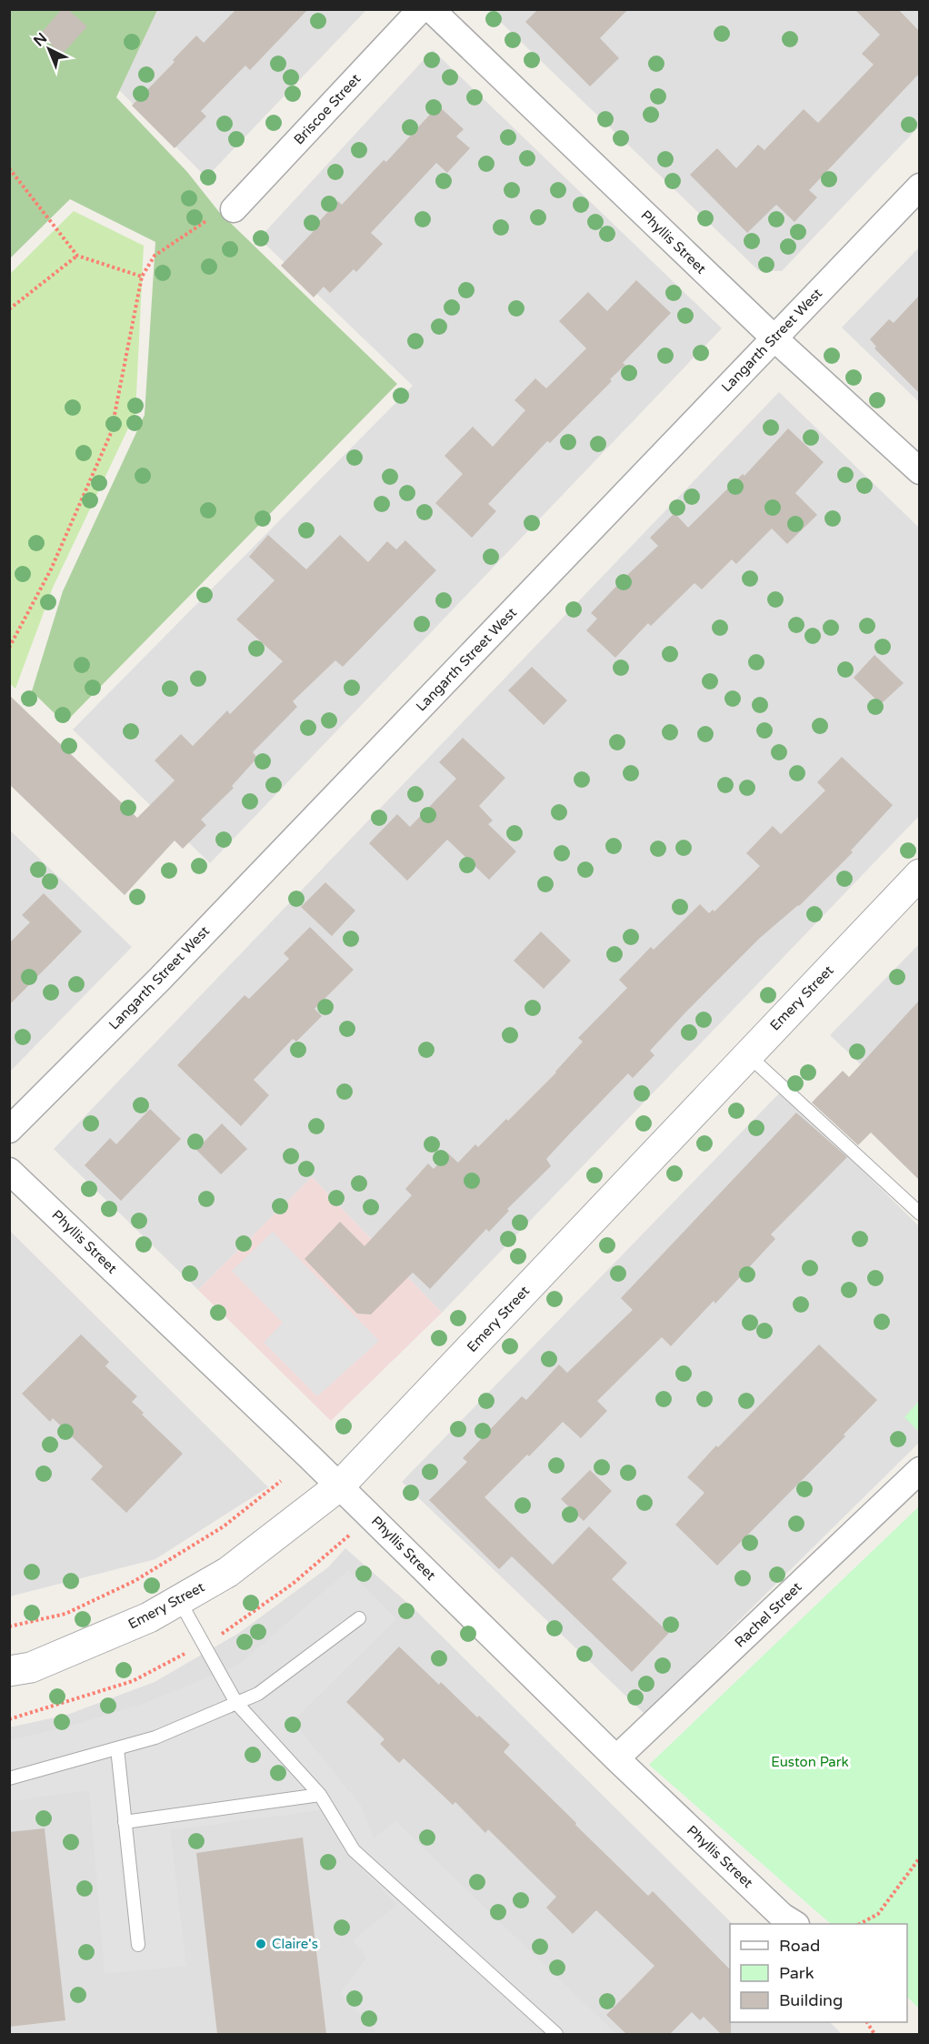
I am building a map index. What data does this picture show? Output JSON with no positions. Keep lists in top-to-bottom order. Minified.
{"streets":{"street":["Briscoe Street","Phyllis Street","Langarth Street West","Emery Street","Rachel Street"]},"crossings":[["Phyllis Street","Langarth Street West"],["Phyllis Street","Emery Street"],["Phyllis Street","Rachel Street"]],"parks":["Euston Park"],"places":["Claire's"],"legend":["Road","Park","Building"],"north":"top left"}
